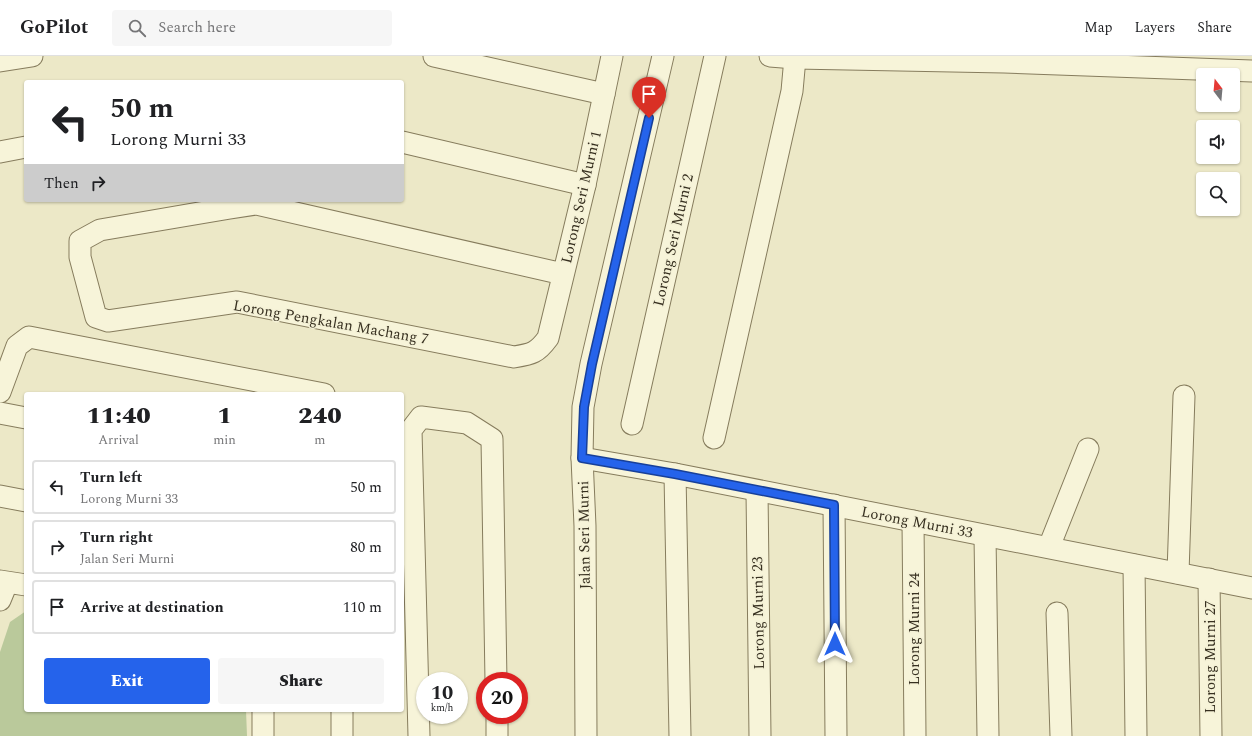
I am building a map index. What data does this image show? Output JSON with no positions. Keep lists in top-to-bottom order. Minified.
{"streets":{"street":["Lorong Seri Murni 1","Lorong Seri Murni 2","Lorong Pengkalan Machang 7","Lorong Murni 33","Jalan Seri Murni","Lorong Murni 23","Lorong Murni 24","Lorong Murni 27"]},"crossings":[["Lorong Seri Murni 1","Lorong Pengkalan Machang 7"],["Lorong Murni 33","Jalan Seri Murni"],["Lorong Murni 33","Lorong Murni 23"],["Lorong Murni 33","Lorong Murni 24"],["Lorong Murni 33","Lorong Murni 27"]],"north":"top","page":{"header":"GoPilot","search":"Search here","nav":["Map","Layers","Share"],"turn":["50 m","Lorong Murni 33"],"then":"Then","eta":["11:40","Arrival","1","min","240","m"],"list":[{"name":"Turn left","note":"Lorong Murni 33","value":"50 m"},{"name":"Turn right","note":"Jalan Seri Murni","value":"80 m"},{"name":"Arrive at destination","value":"110 m"}],"buttons":["Exit","Share"],"speed":"10 km/h","limit":"20"}}
